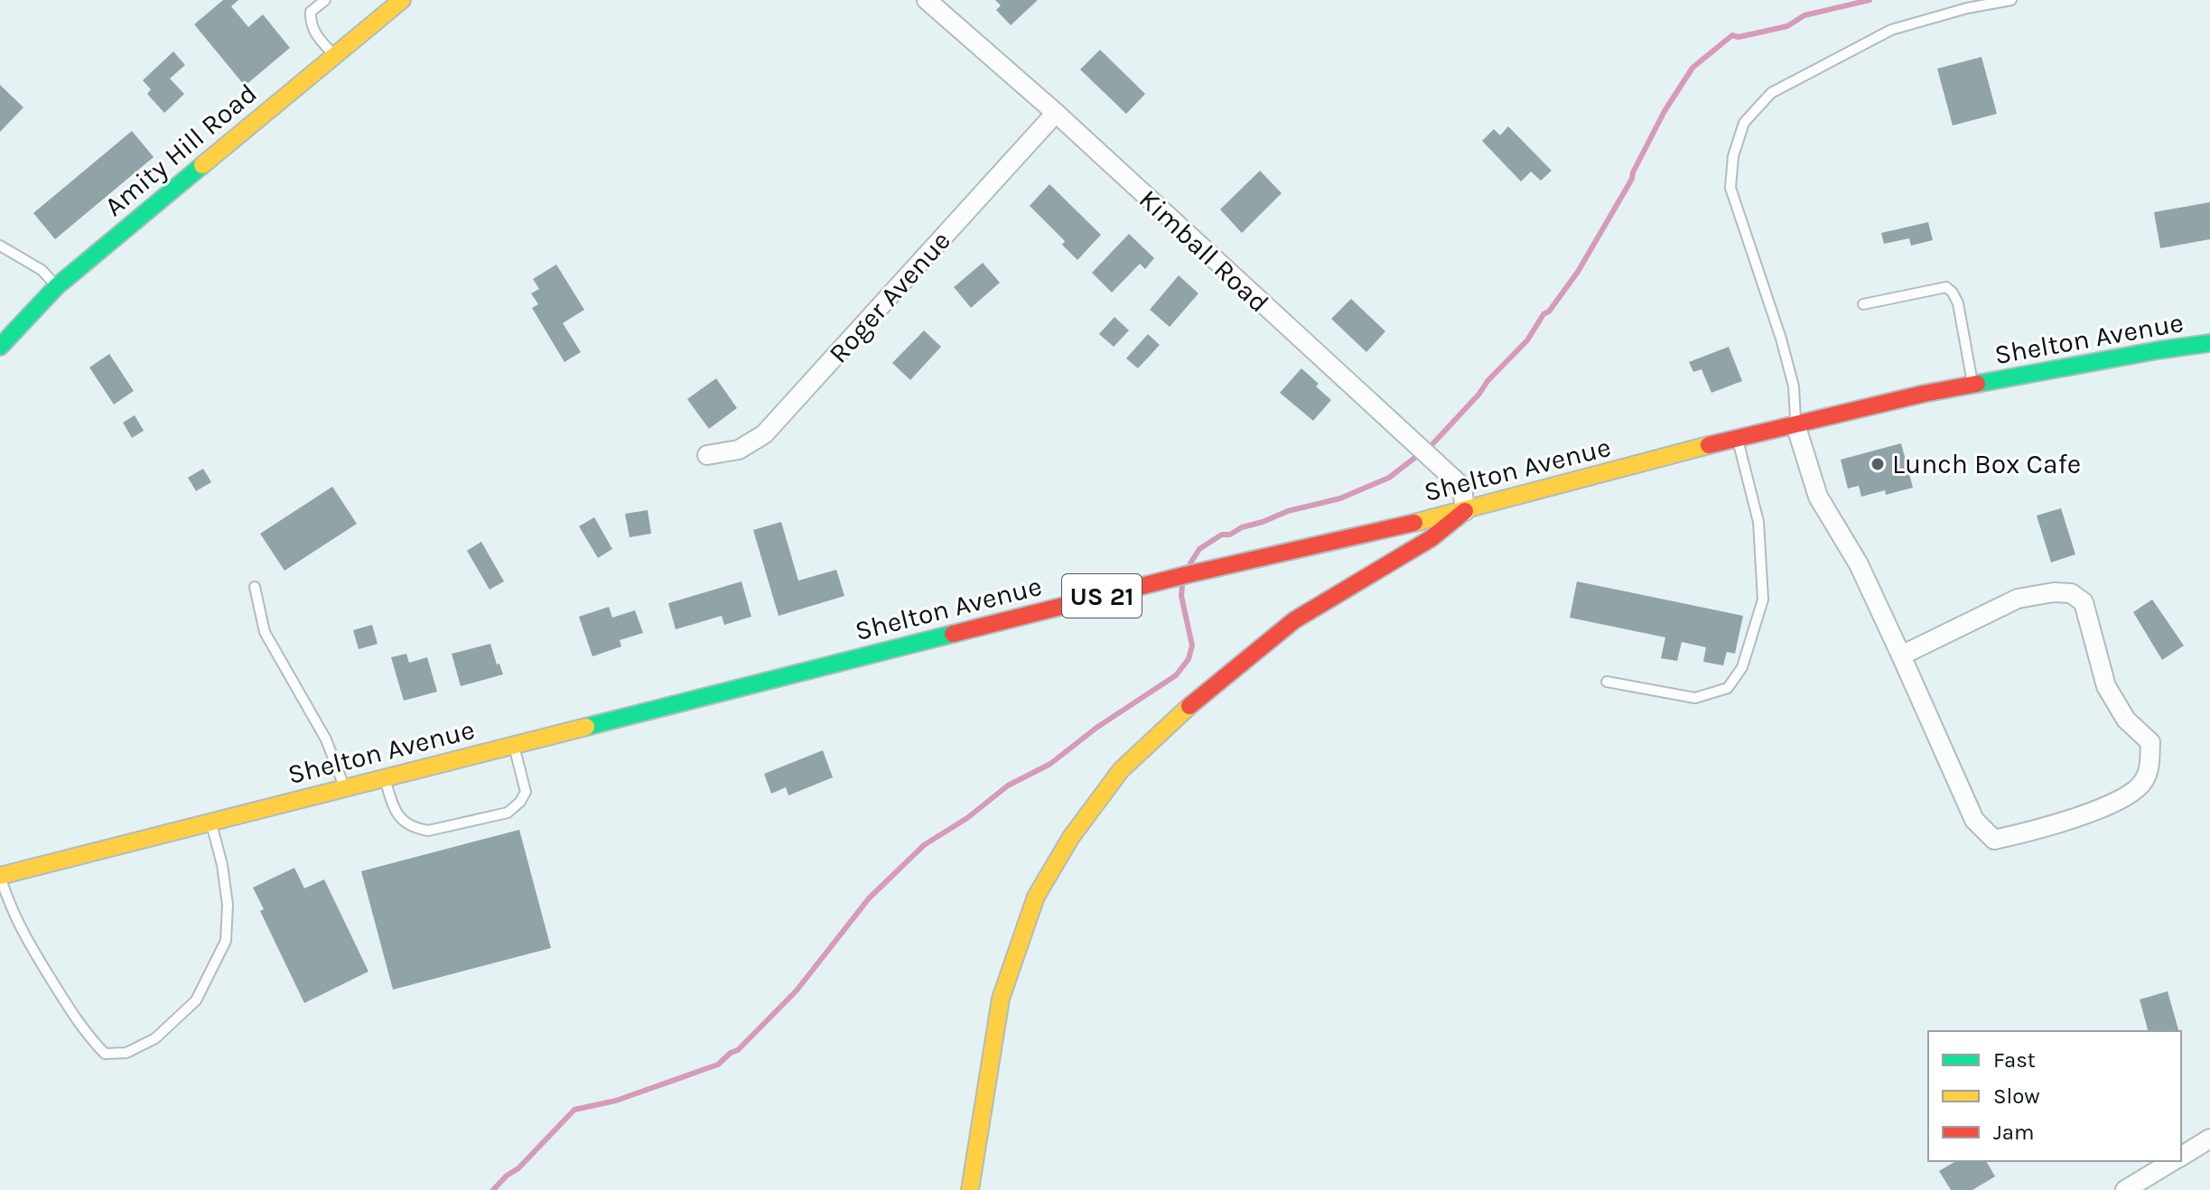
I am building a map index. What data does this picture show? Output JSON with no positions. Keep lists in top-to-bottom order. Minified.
{"streets":{"main road":["Amity Hill Road","Shelton Avenue","US 21"],"street":["Kimball Road","Roger Avenue"]},"crossings":[["Kimball Road","Roger Avenue"],["Kimball Road","Shelton Avenue"]],"places":["Lunch Box Cafe"],"legend":["Fast","Slow","Jam"]}
